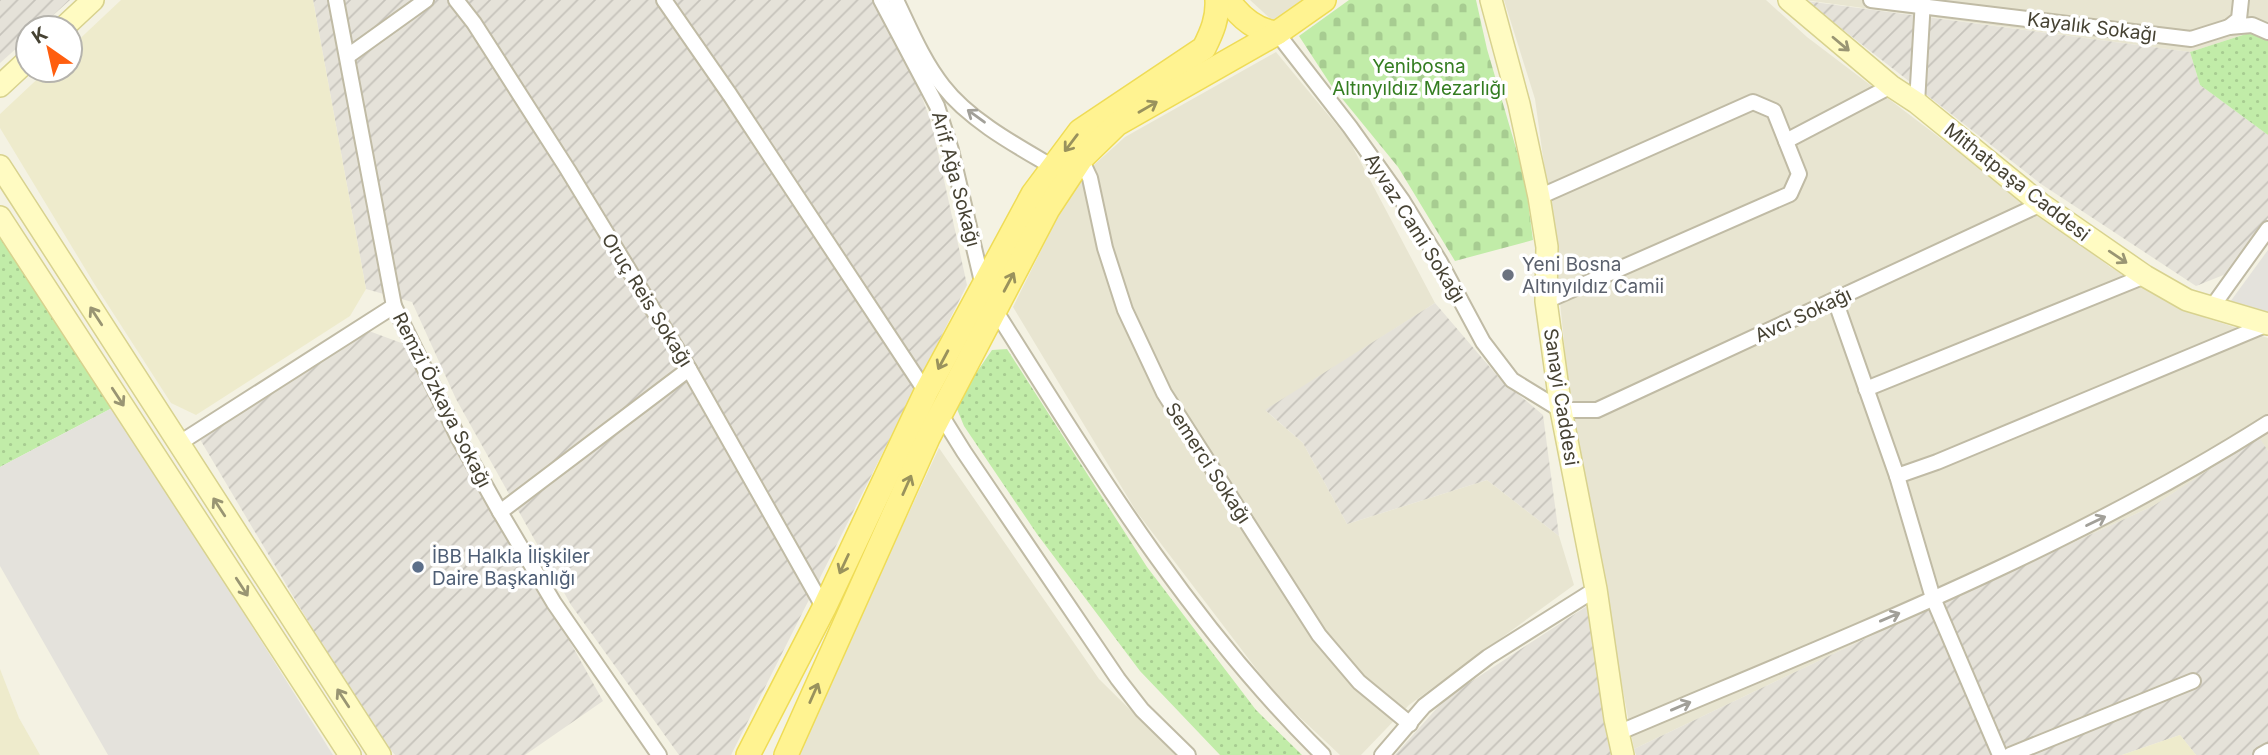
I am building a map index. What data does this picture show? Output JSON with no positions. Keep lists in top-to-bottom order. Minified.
{"streets":{"main road":["Mithatpaşa Caddesi","Sanayi Caddesi"],"street":["Kayalık Sokağı","Arif Ağa Sokağı","Ayvaz Cami Sokağı","Oruç Reis Sokağı","Avcı Sokağı","Remzi Özkaya Sokağı","Semerci Sokağı"]},"crossings":[["Mithatpaşa Caddesi","Avcı Sokağı"],["Ayvaz Cami Sokağı","Avcı Sokağı"],["Ayvaz Cami Sokağı","Sanayi Caddesi"],["Avcı Sokağı","Sanayi Caddesi"]],"one_way":["Mithatpaşa Caddesi"],"parks":["Yenibosna Altınyıldız Mezarlığı"],"places":["Yeni Bosna Altınyıldız Camii","İBB Halkla İlişkiler Daire Başkanlığı"],"north":"top left"}
